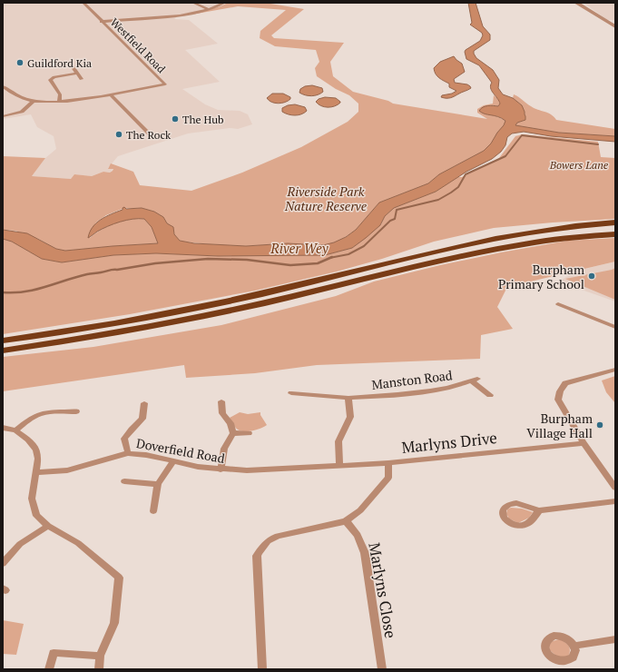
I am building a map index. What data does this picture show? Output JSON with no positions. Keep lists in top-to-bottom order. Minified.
{"streets":{"street":["Westfield Road","Manston Road","Marlyns Drive","Doverfield Road","Marlyns Close"]},"crossings":[["Marlyns Drive","Doverfield Road"],["Marlyns Drive","Marlyns Close"]],"water":["River Wey"],"parks":["Bowers Lane","Riverside Park Nature Reserve"],"places":["Guildford Kia","The Hub","The Rock","Burpham Primary School","Burpham Village Hall"]}
